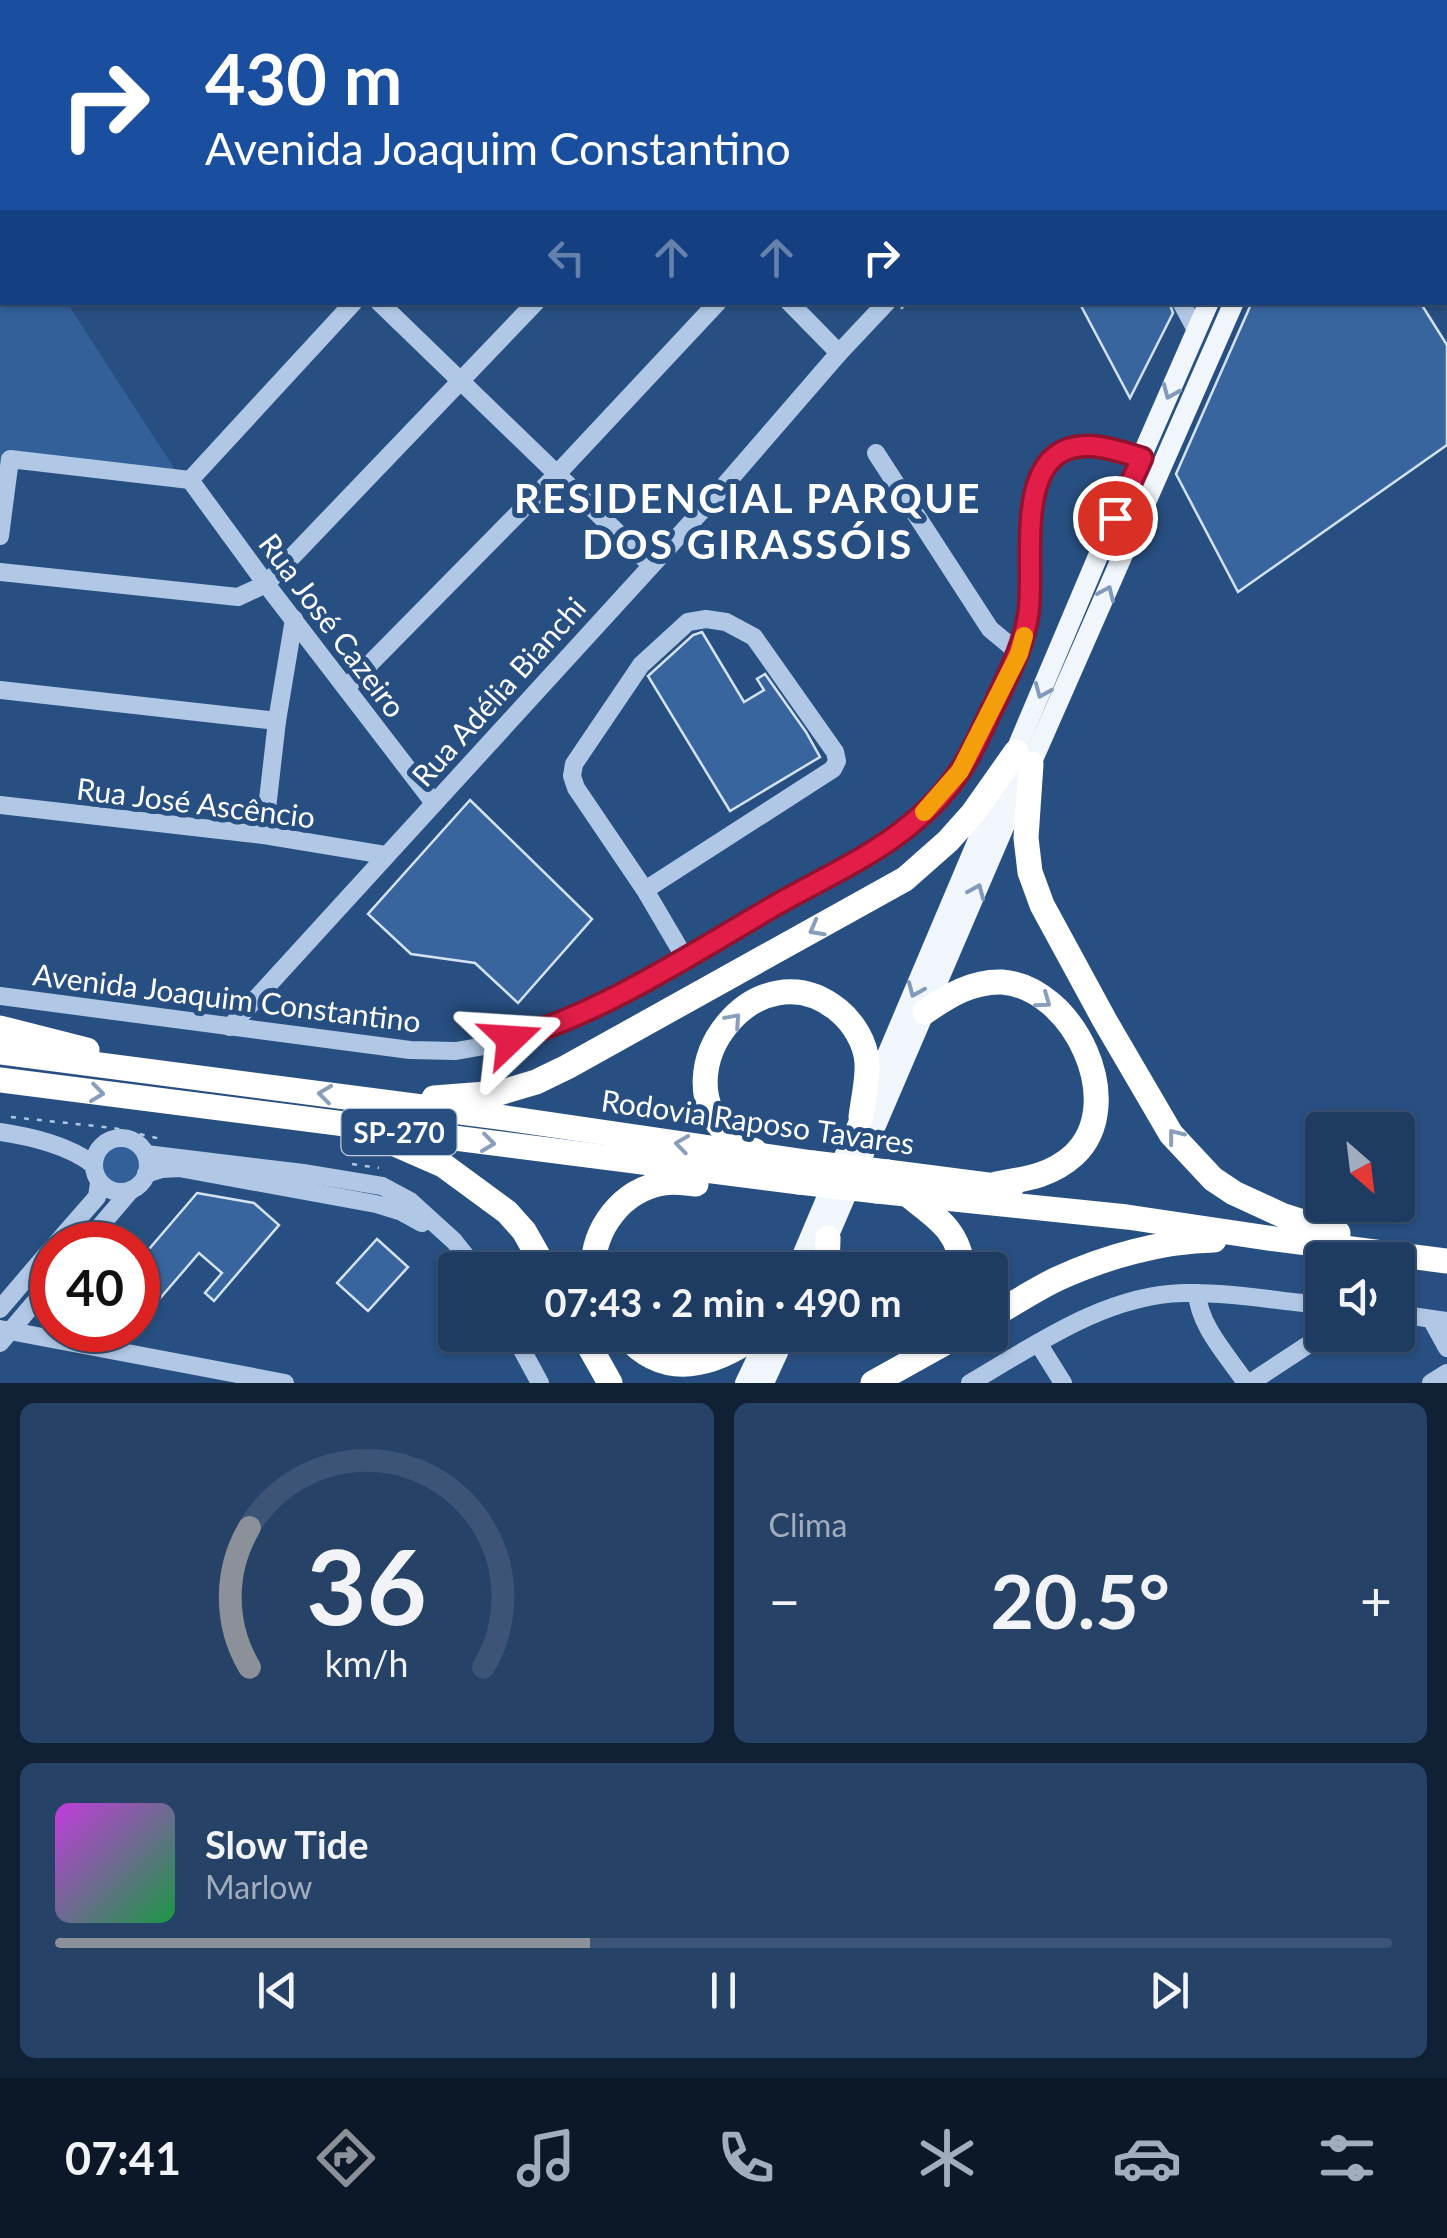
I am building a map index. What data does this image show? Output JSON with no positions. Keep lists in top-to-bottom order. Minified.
{"streets":{"highway":["Rodovia Raposo Tavares","SP-270"],"street":["Rua José Cazeiro","Rua Adélia Bianchi","Rua José Ascêncio","Avenida Joaquim Constantino"]},"crossings":[["Rua José Cazeiro","Rua Adélia Bianchi"],["Rua Adélia Bianchi","Rua José Ascêncio"],["Rua Adélia Bianchi","Avenida Joaquim Constantino"]],"districts":["RESIDENCIAL PARQUE DOS GIRASSÓIS"],"north":"bottom right","page":{"turn":["430 m","Avenida Joaquim Constantino"],"limit":"40","trip":"07:43 · 2 min · 490 m","tile":"Clima","heat":["−","20.5°","+"],"song":["Slow Tide","Marlow"],"tabs":"07:41","gauge":["36","km/h"]}}
